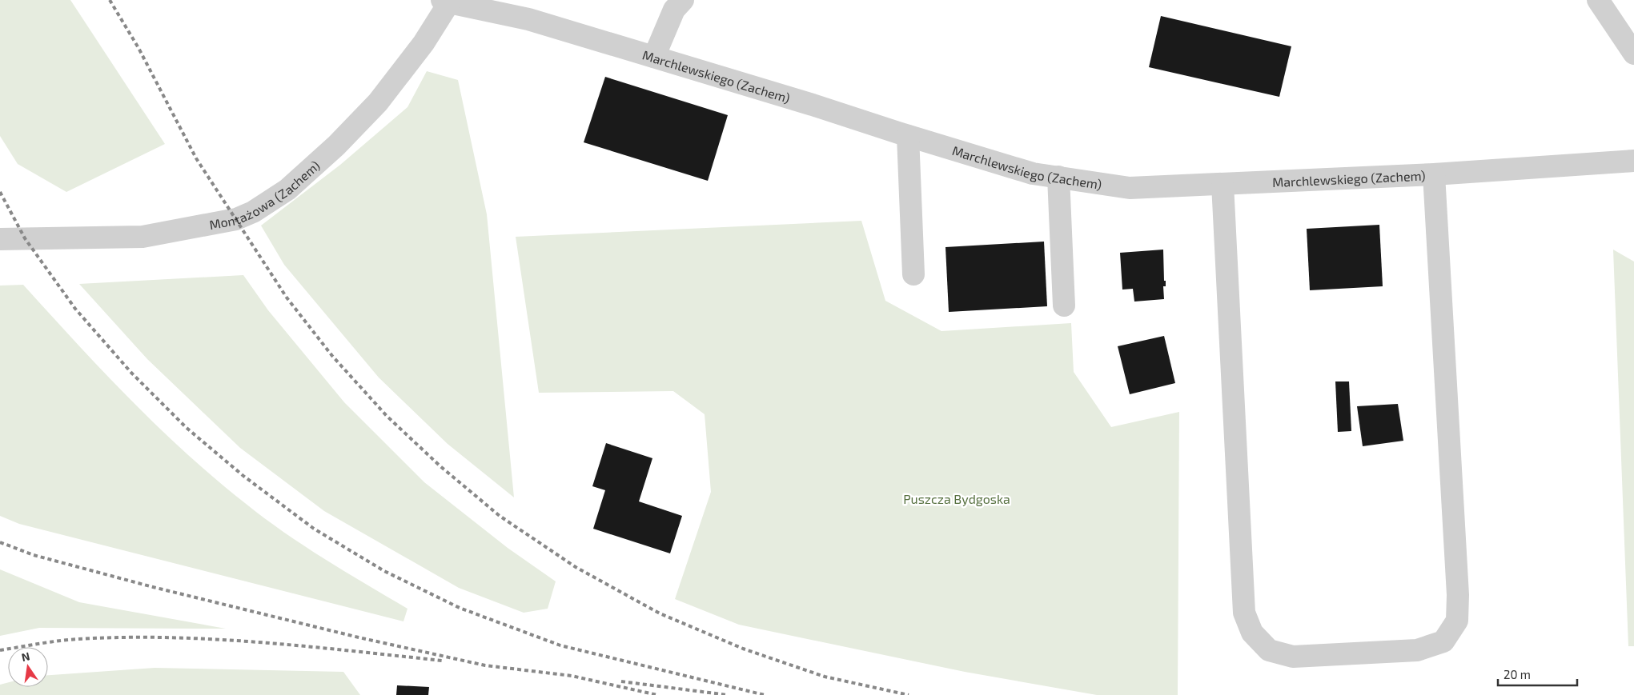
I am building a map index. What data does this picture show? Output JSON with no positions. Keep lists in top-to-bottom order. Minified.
{"streets":{"lane":["Marchlewskiego (Zachem)","Montażowa (Zachem)"]},"crossings":[["Marchlewskiego (Zachem)","Montażowa (Zachem)"]],"parks":["Puszcza Bydgoska"],"scale_bar":"20 m","north":"top"}
